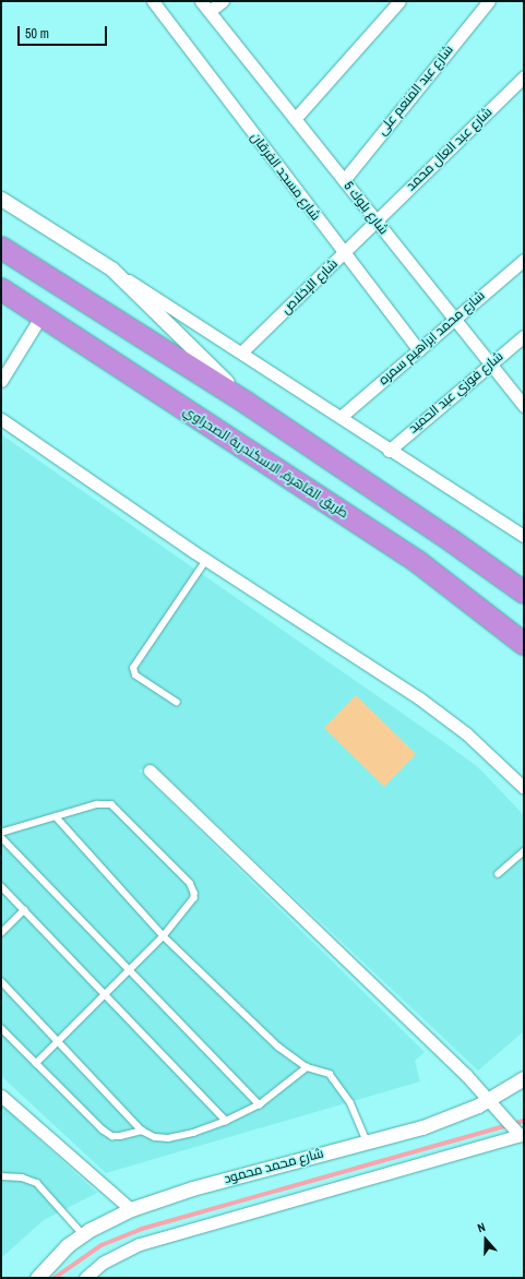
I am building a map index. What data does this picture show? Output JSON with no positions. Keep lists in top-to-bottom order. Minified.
{"streets":{"highway":["طريق القاهرة, الاسكندرية الصحراوي"],"street":["شارع عبد المنعم على","شارع عبد العال محمد","شارع مسجد الفرقان","شارع بلوك 5","شارع الإخلاص","شارع محمد ابراهيم سمره","شارع فوزي عبد الحميد","شارع محمد محمود"]},"crossings":[["شارع عبد المنعم على","شارع بلوك 5"],["شارع عبد العال محمد","شارع بلوك 5"],["شارع عبد العال محمد","شارع الإخلاص"],["شارع مسجد الفرقان","شارع الإخلاص"],["شارع مسجد الفرقان","شارع محمد ابراهيم سمره"],["شارع بلوك 5","شارع الإخلاص"],["شارع بلوك 5","شارع محمد ابراهيم سمره"],["شارع بلوك 5","شارع فوزي عبد الحميد"]],"scale_bar":"50 m","north":"top"}
